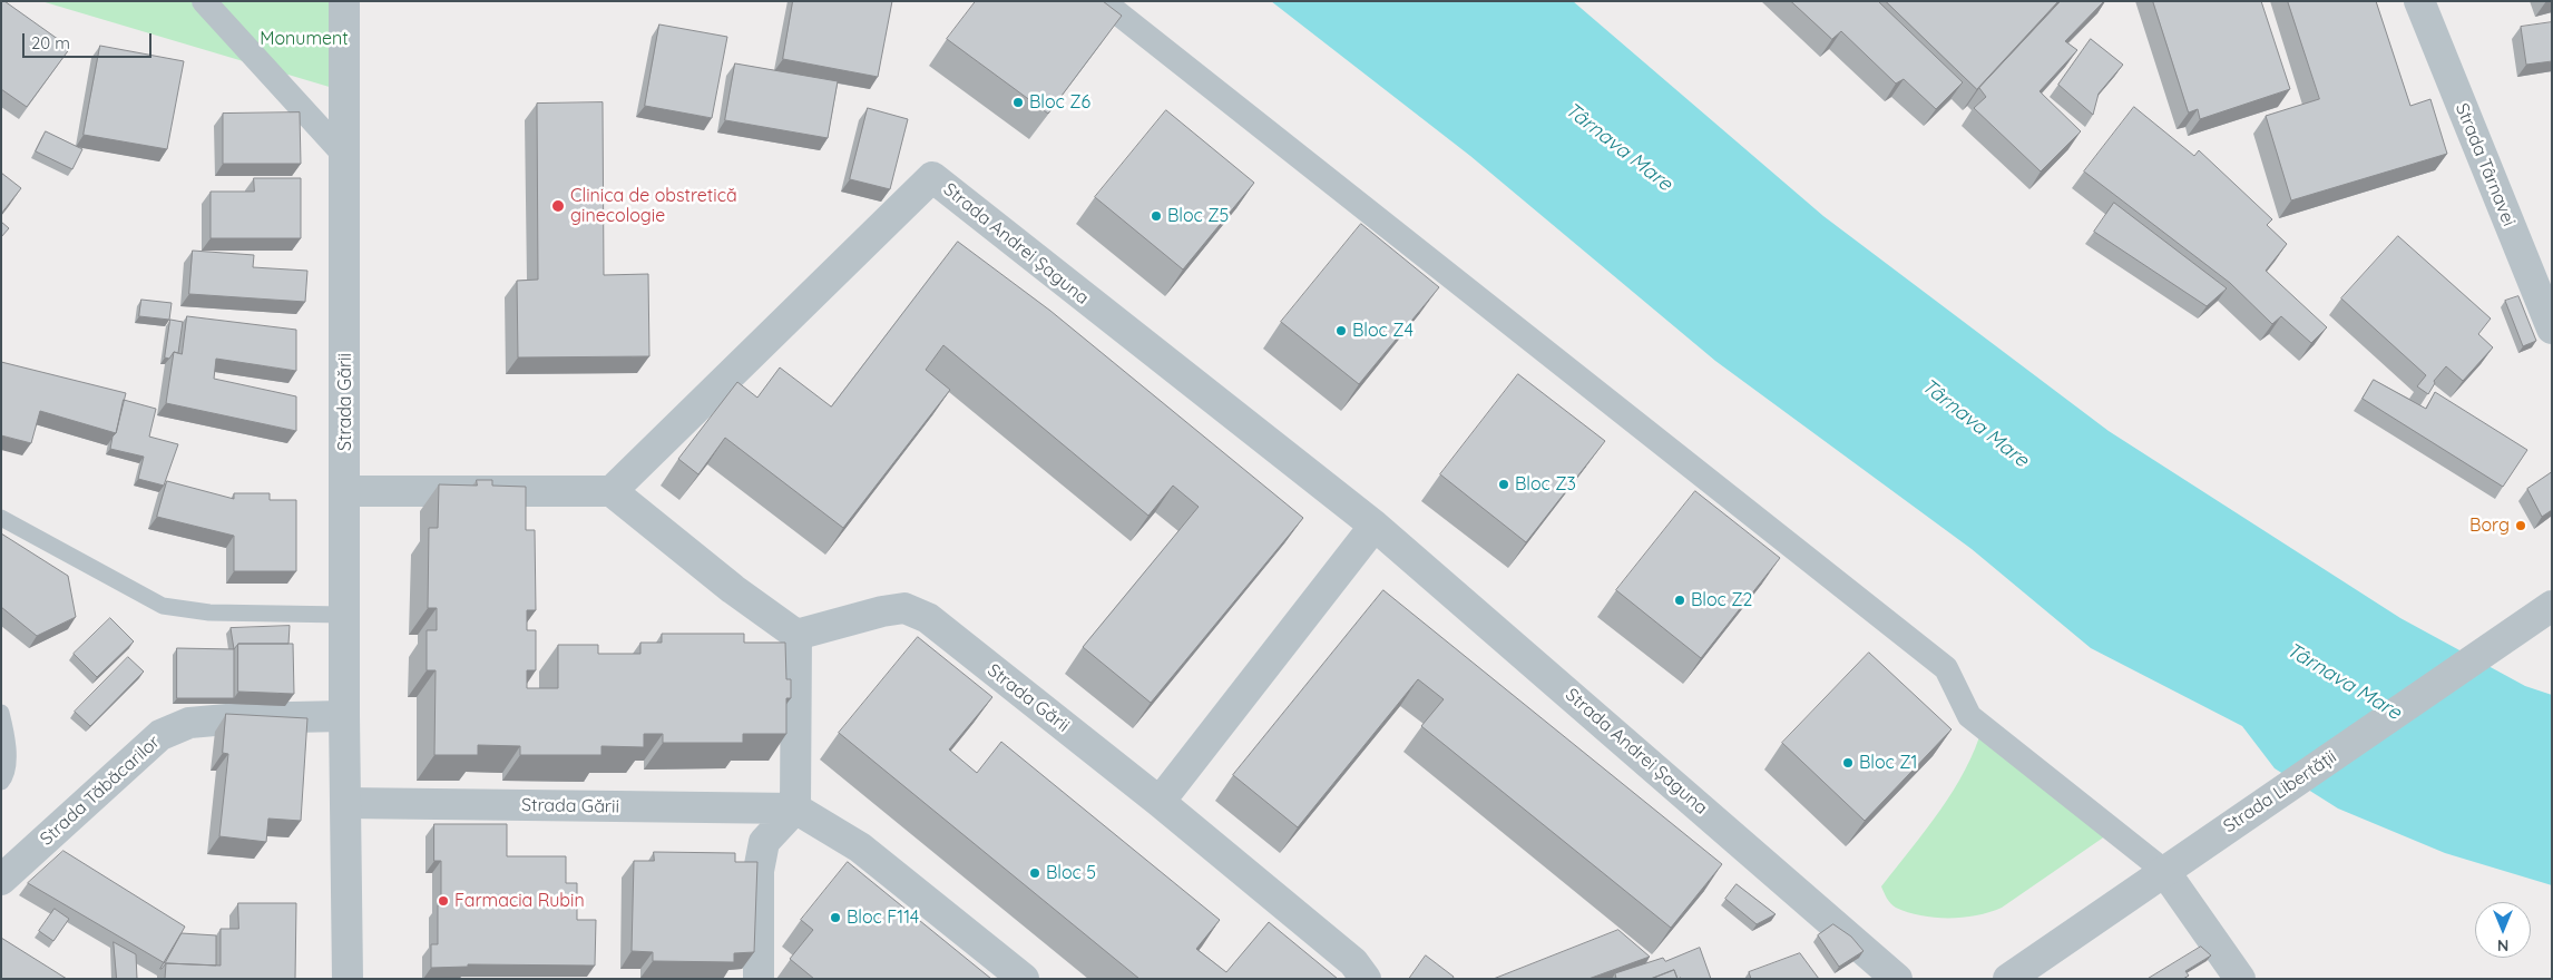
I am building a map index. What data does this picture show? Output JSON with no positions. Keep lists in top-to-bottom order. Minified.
{"streets":{"street":["Strada Târnavei","Strada Andrei Șaguna","Strada Gării","Strada Tăbăcarilor","Strada Libertății"]},"crossings":[["Strada Gării","Strada Tăbăcarilor"]],"water":["Târnava Mare"],"parks":["Monument"],"places":["Bloc Z6","Clinica de obstretică ginecologie","Bloc Z5","Bloc Z4","Bloc Z3","Borg","Bloc Z2","Bloc Z1","Bloc 5","Farmacia Rubin","Bloc F114"],"scale_bar":"20 m","north":"bottom"}
